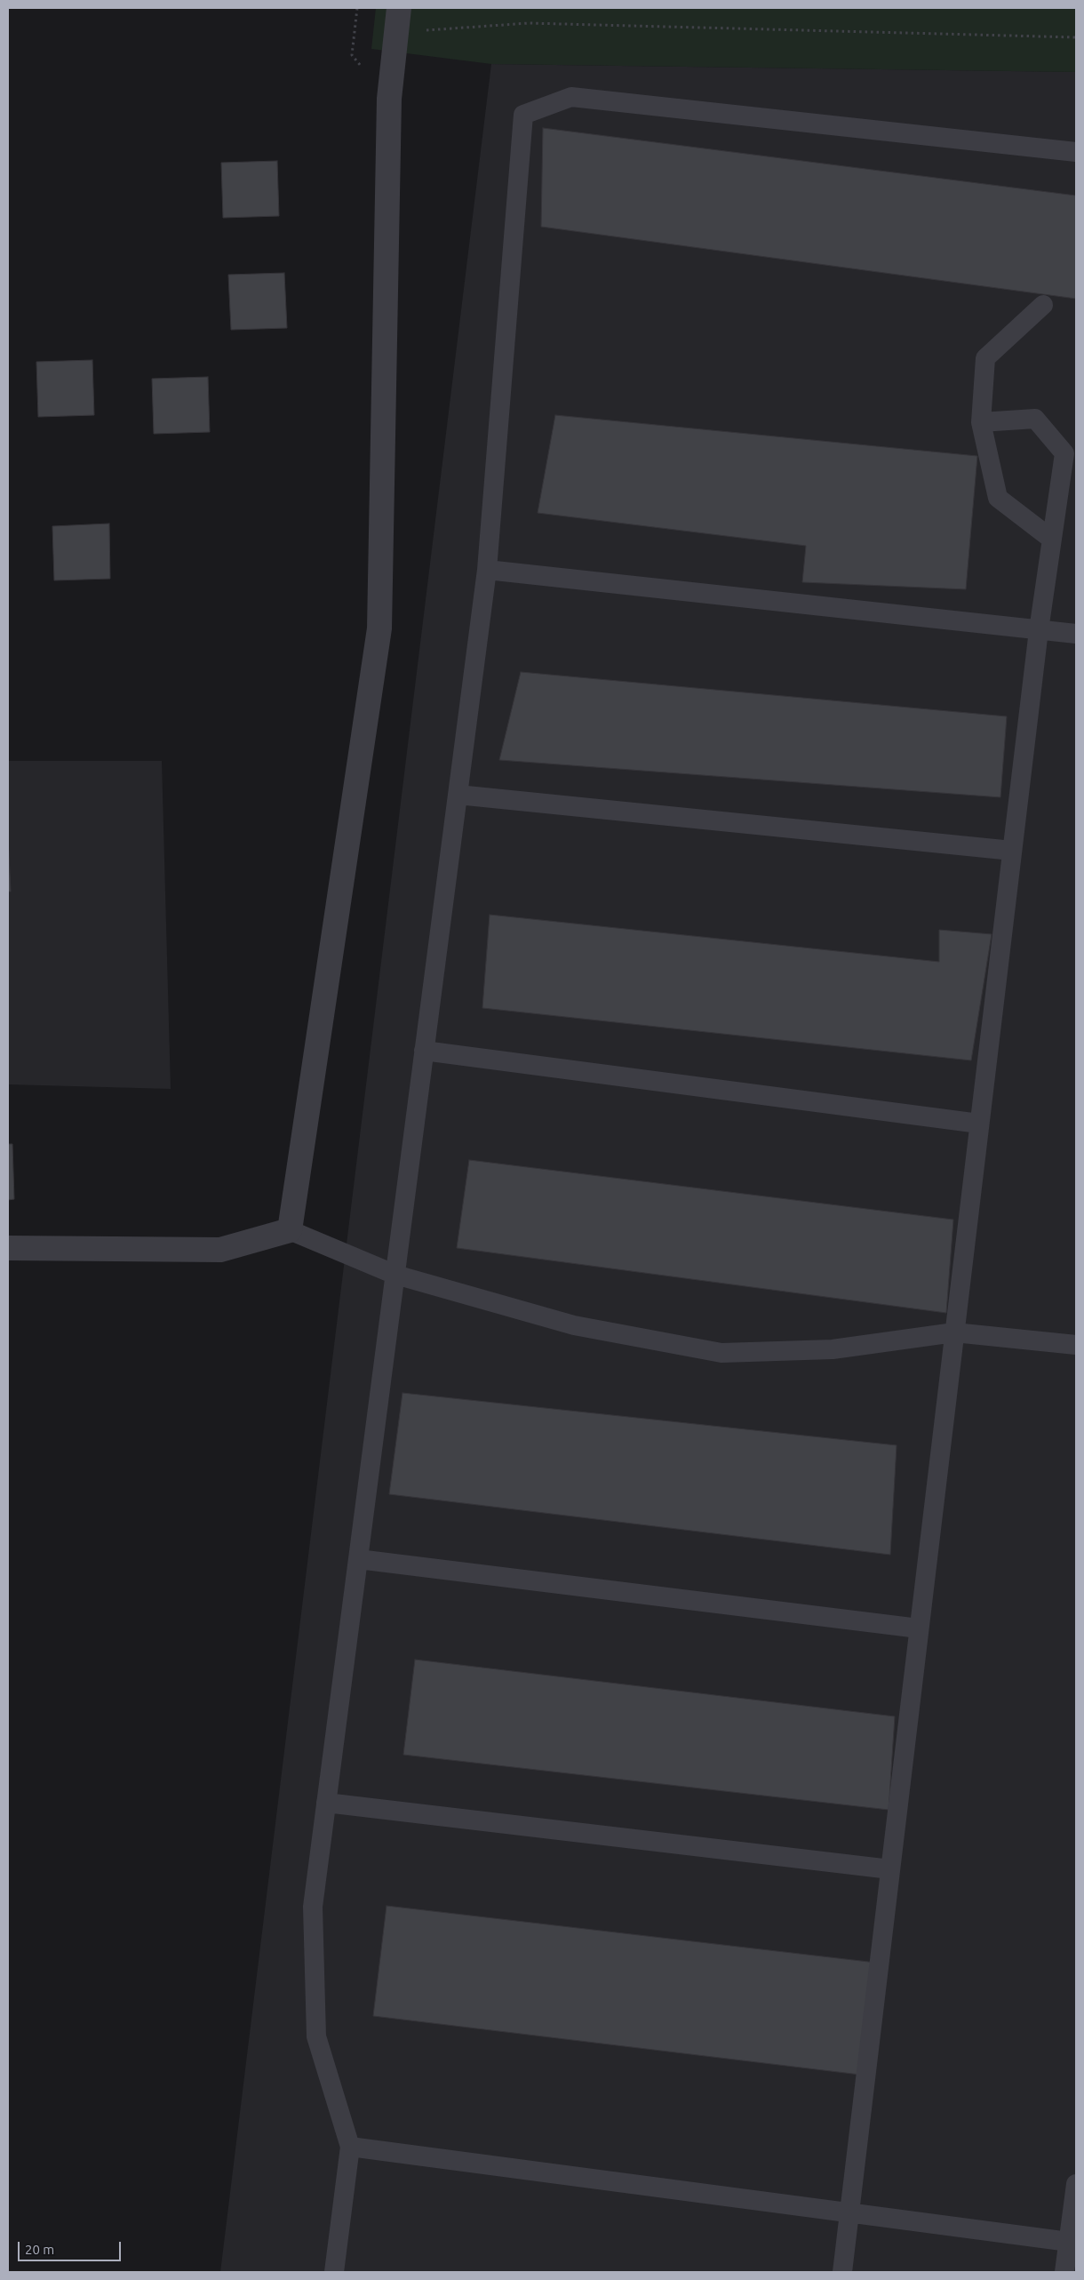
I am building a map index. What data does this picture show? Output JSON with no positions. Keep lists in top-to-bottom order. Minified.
{"scale_bar":"20 m"}
